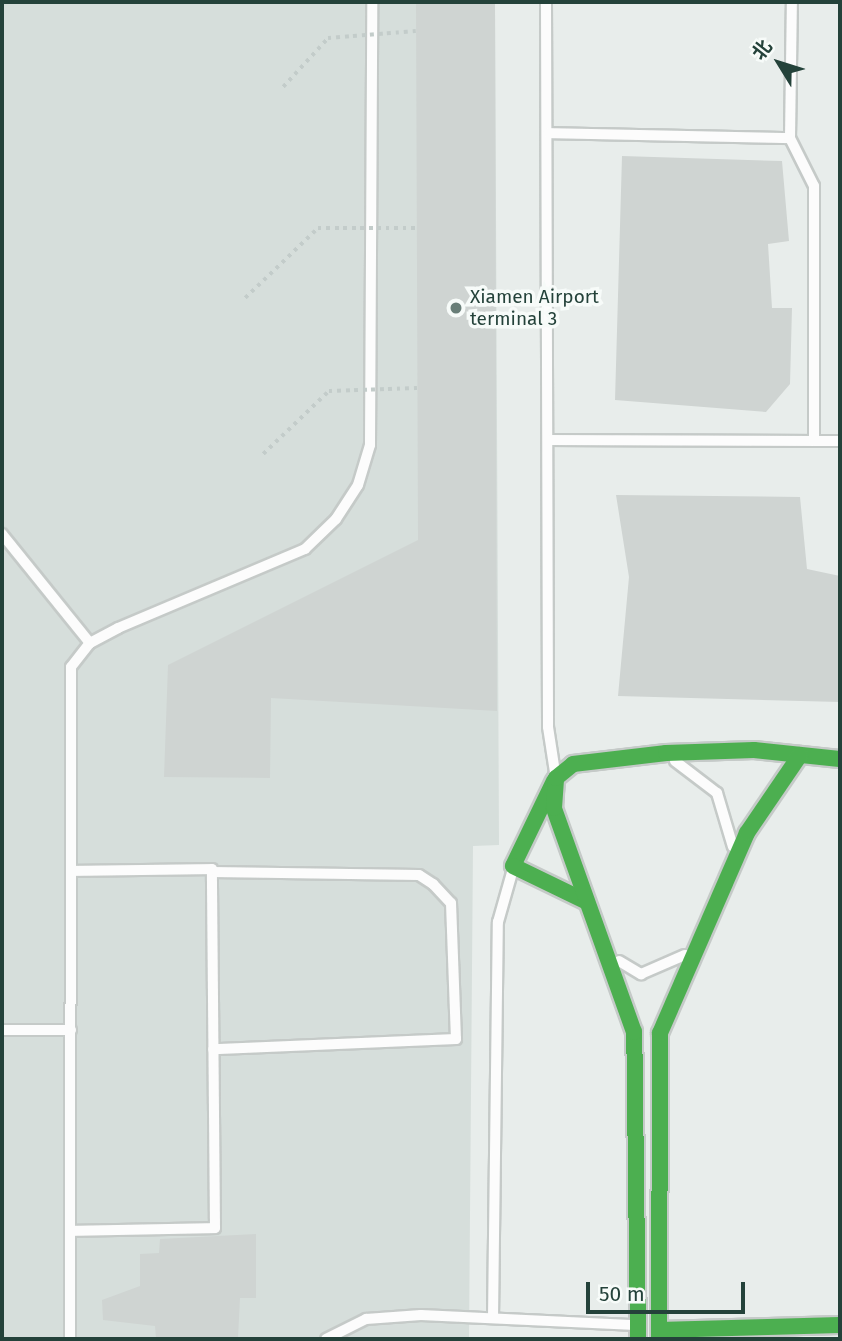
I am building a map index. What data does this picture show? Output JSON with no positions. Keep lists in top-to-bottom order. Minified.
{"places":["Xiamen Airport terminal 3"],"scale_bar":"50 m","north":"top left"}
